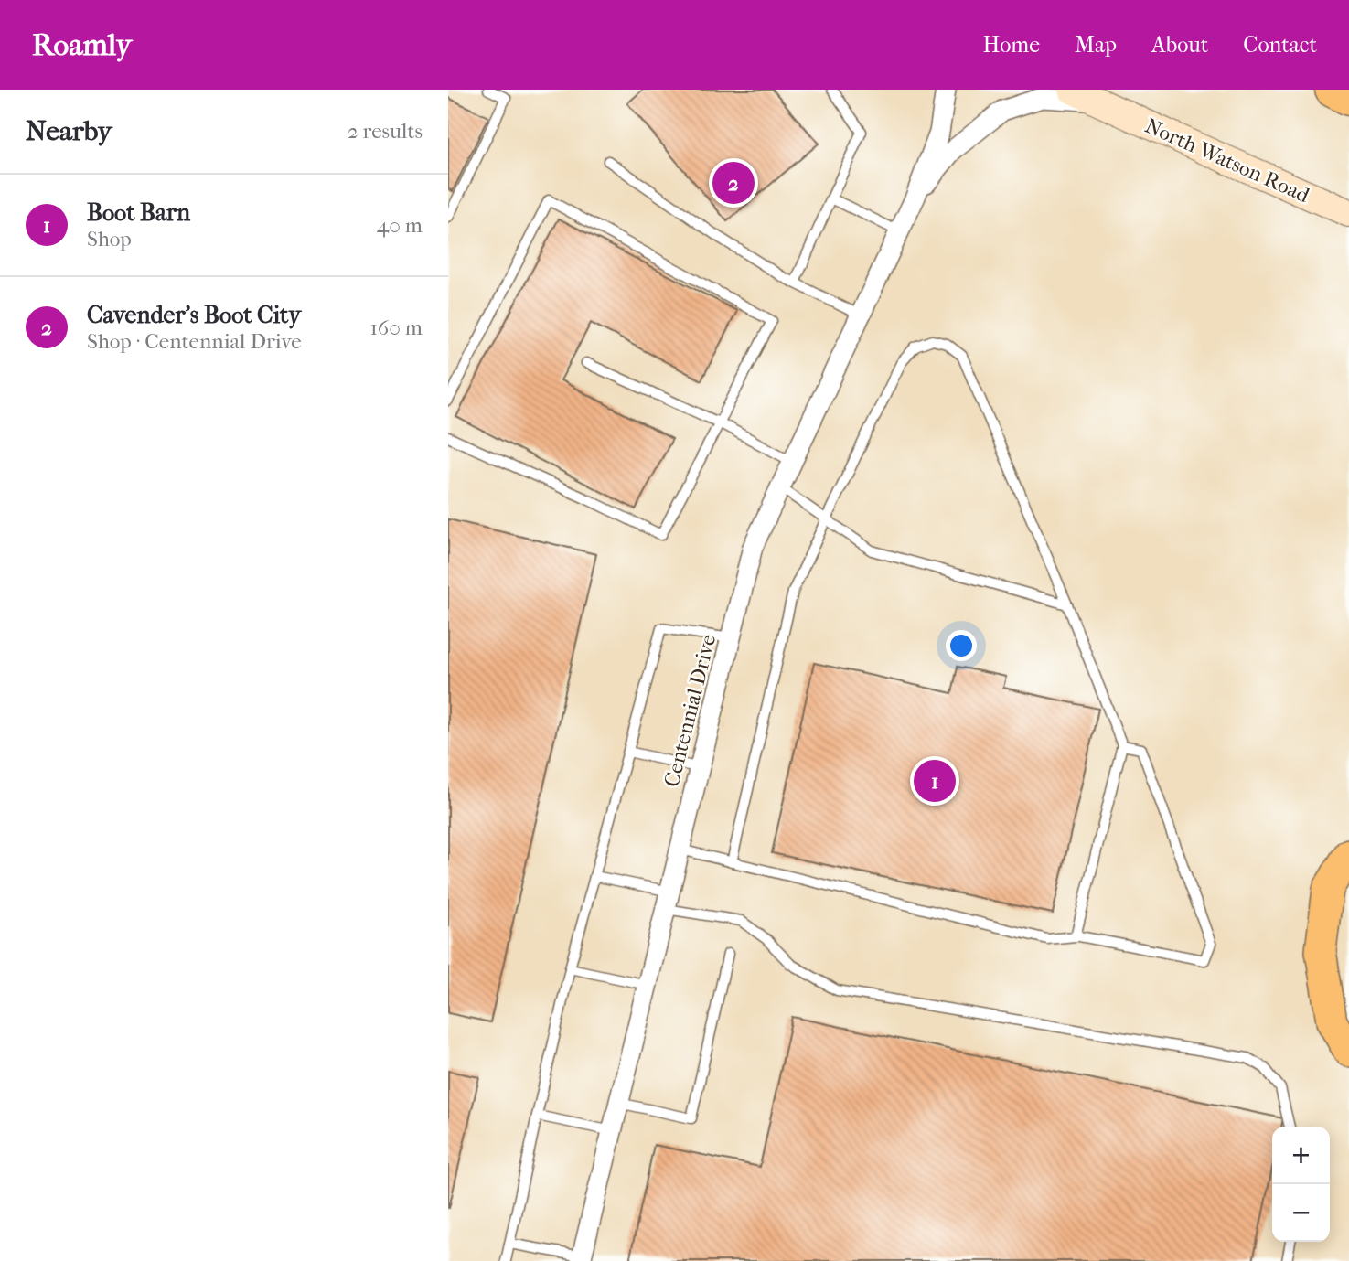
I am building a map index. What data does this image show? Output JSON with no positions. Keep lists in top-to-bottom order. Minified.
{"streets":{"main road":["North Watson Road"],"street":["Centennial Drive"]},"crossings":[["North Watson Road","Centennial Drive"]],"page":{"header":"Roamly","nav":["Home","Map","About","Contact"],"heading":["Nearby","2 results"],"pins":["2","1"],"list":[{"mark":"1","name":"Boot Barn","note":"Shop","value":"40 m"},{"mark":"2","name":"Cavender's Boot City","note":"Shop · Centennial Drive","value":"160 m"}],"map_buttons":["+","−"]}}
